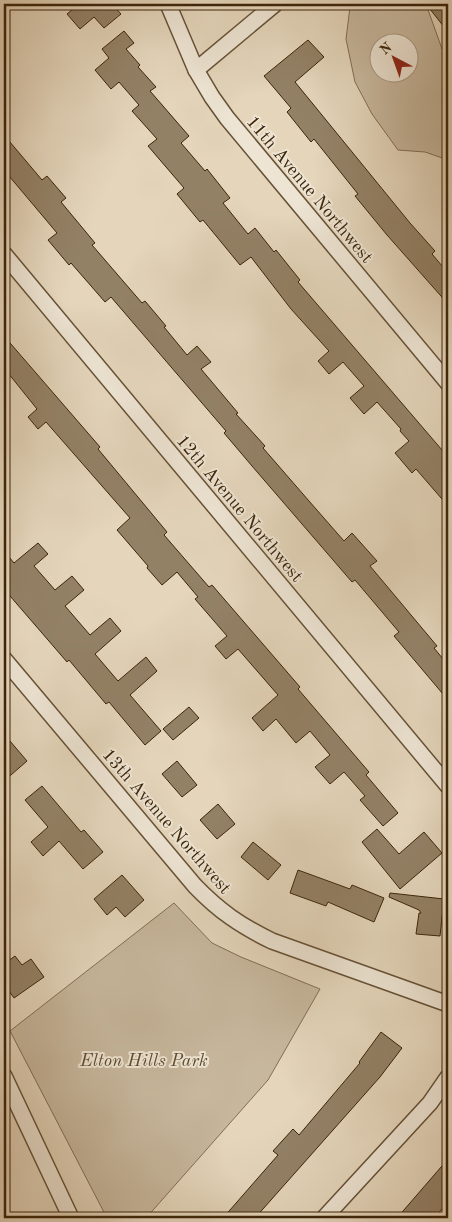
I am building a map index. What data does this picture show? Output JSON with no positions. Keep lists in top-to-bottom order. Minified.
{"streets":{"street":["11th Avenue Northwest","12th Avenue Northwest","13th Avenue Northwest"]},"parks":["Elton Hills Park"],"north":"top left"}
